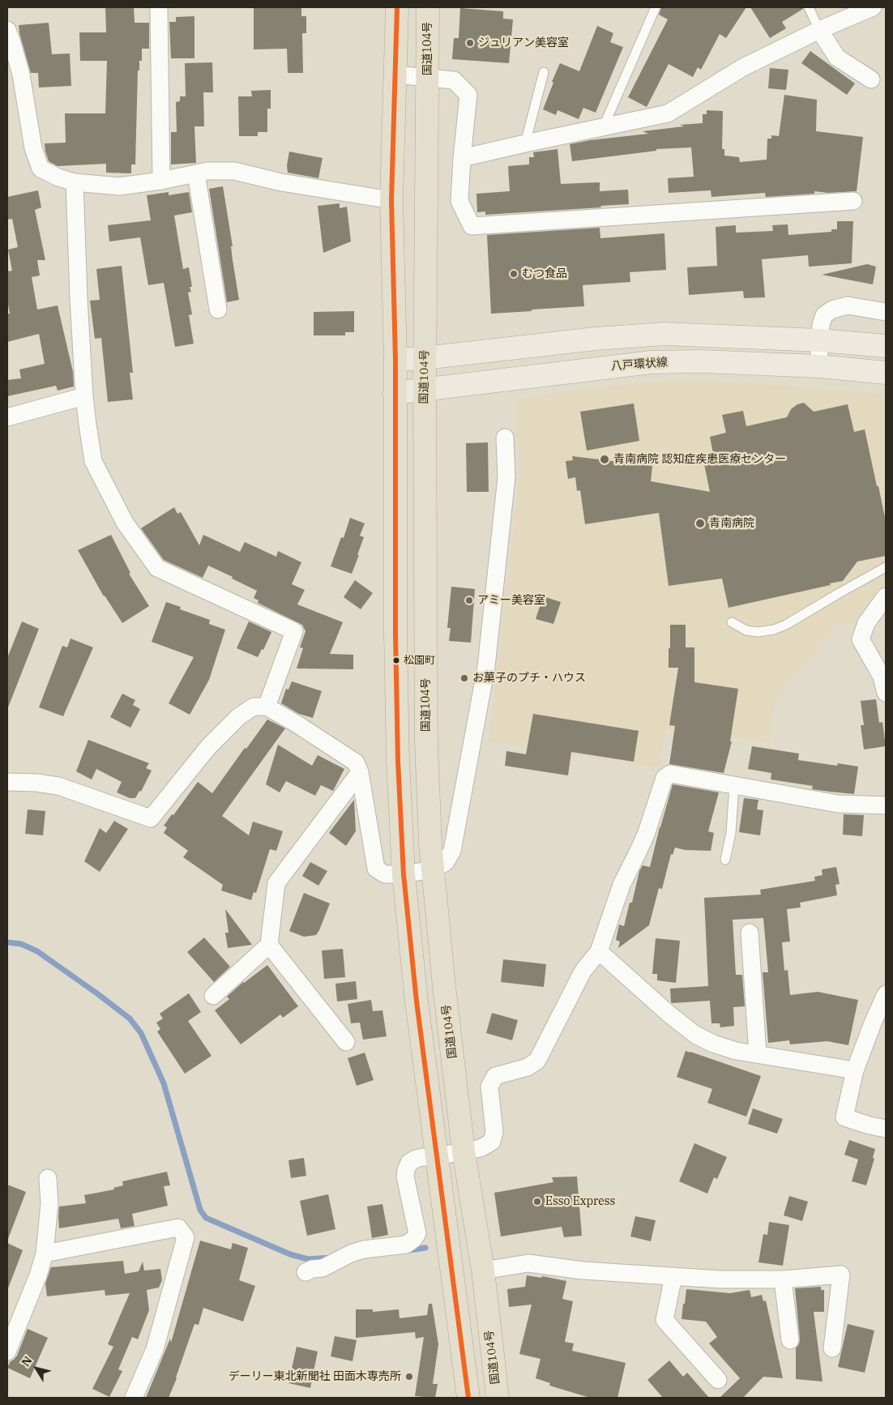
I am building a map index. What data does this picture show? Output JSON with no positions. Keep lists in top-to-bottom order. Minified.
{"streets":{"highway":["国道104号"],"main road":["八戸環状線"]},"crossings":[["国道104号","八戸環状線"]],"places":["ジュリアン美容室","むつ食品","青南病院 認知症疾患医療センター","青南病院","アミー美容室","松園町","お菓子のプチ・ハウス","Esso Express","デーリー東北新聞社 田面木専売所"],"north":"top left"}
